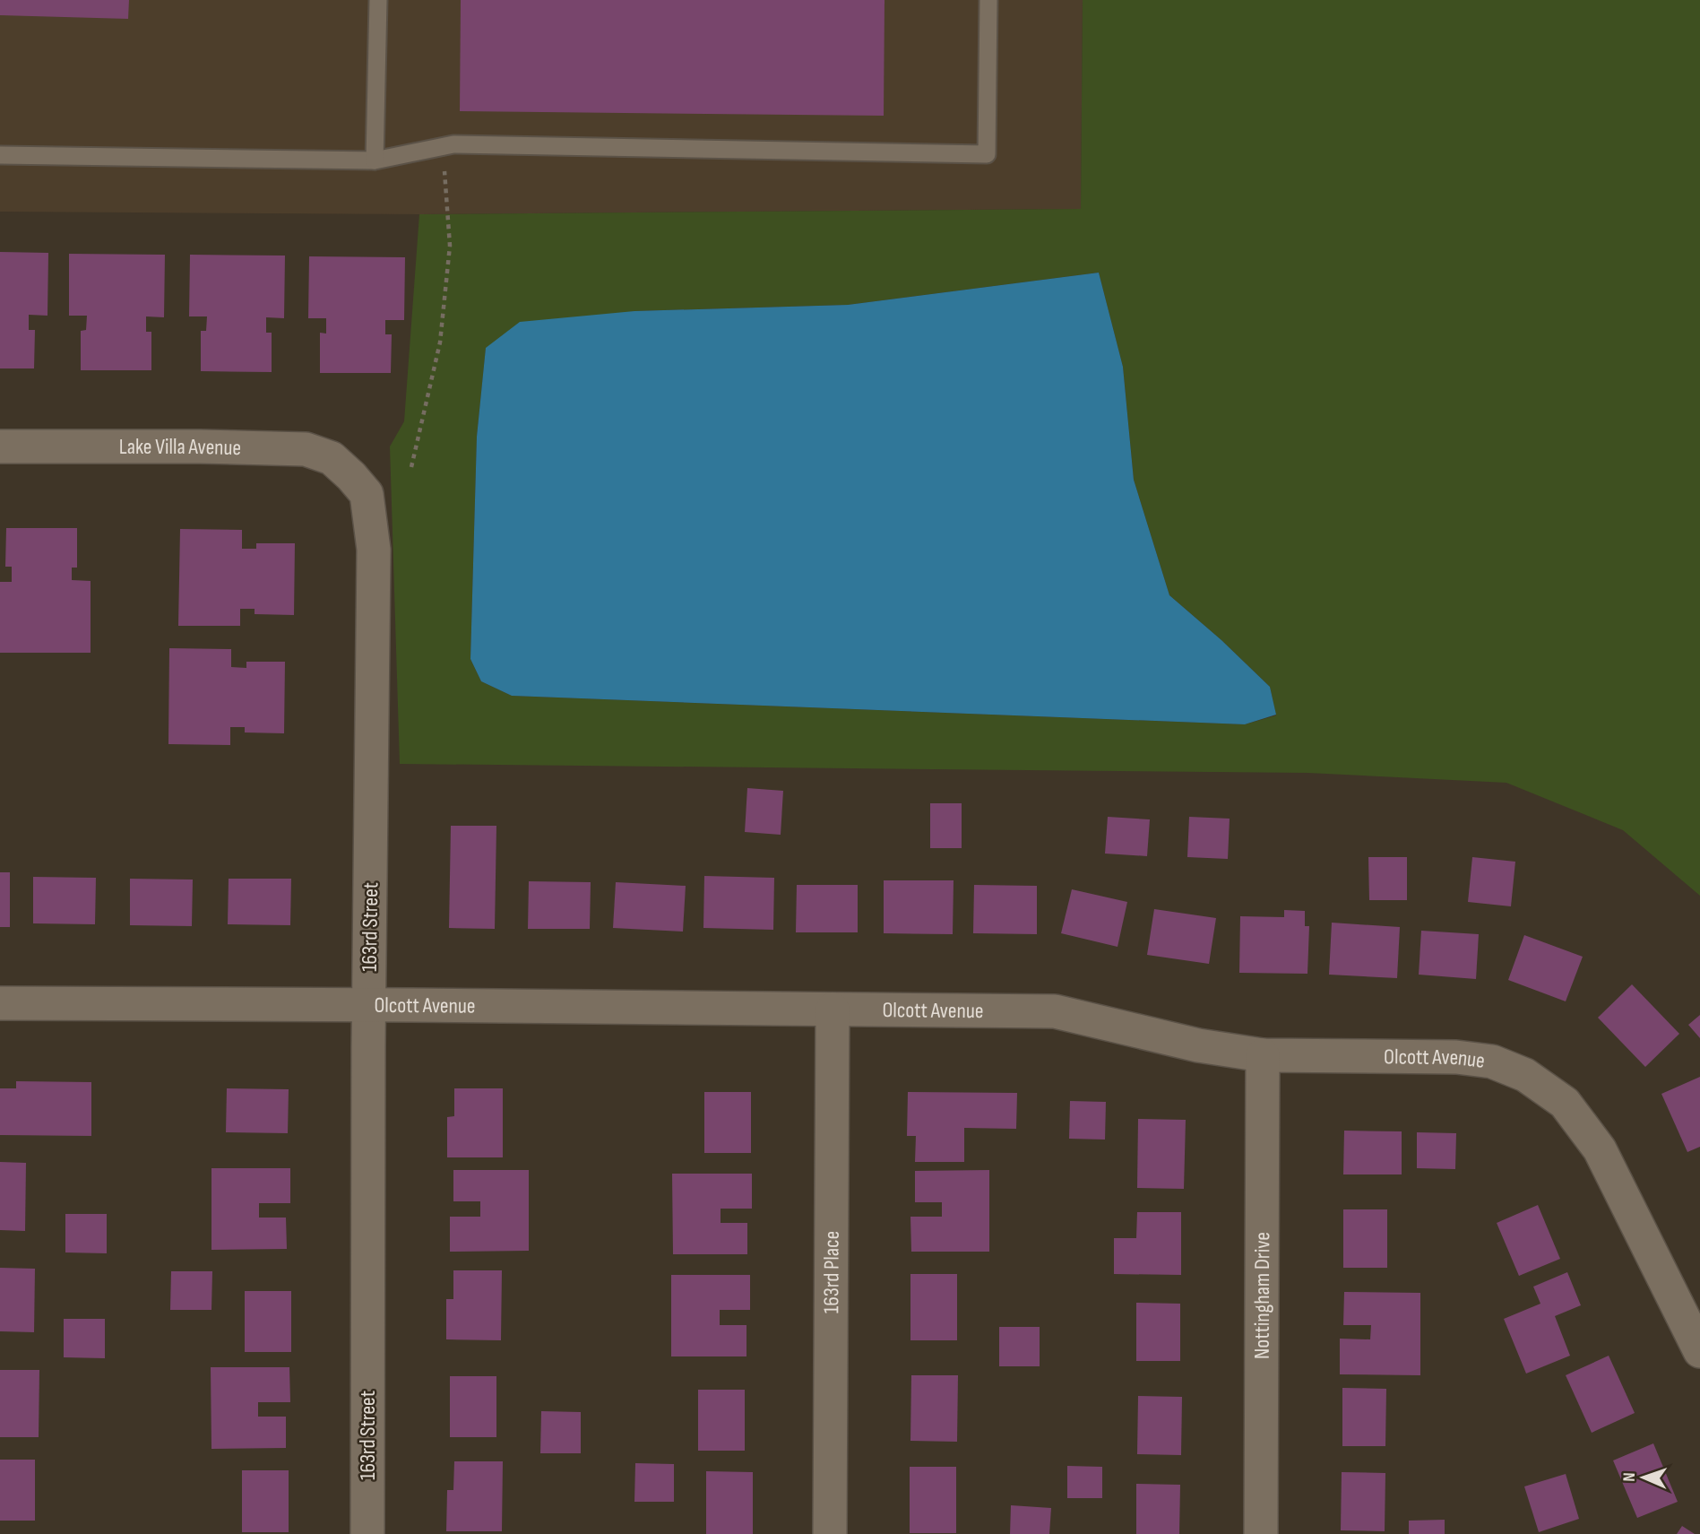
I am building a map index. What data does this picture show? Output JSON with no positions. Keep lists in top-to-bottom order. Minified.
{"streets":{"street":["Lake Villa Avenue","163rd Street","Olcott Avenue","163rd Place","Nottingham Drive"]},"crossings":[["Lake Villa Avenue","163rd Street"],["163rd Street","Olcott Avenue"],["Olcott Avenue","163rd Place"],["Olcott Avenue","Nottingham Drive"]],"north":"left"}
